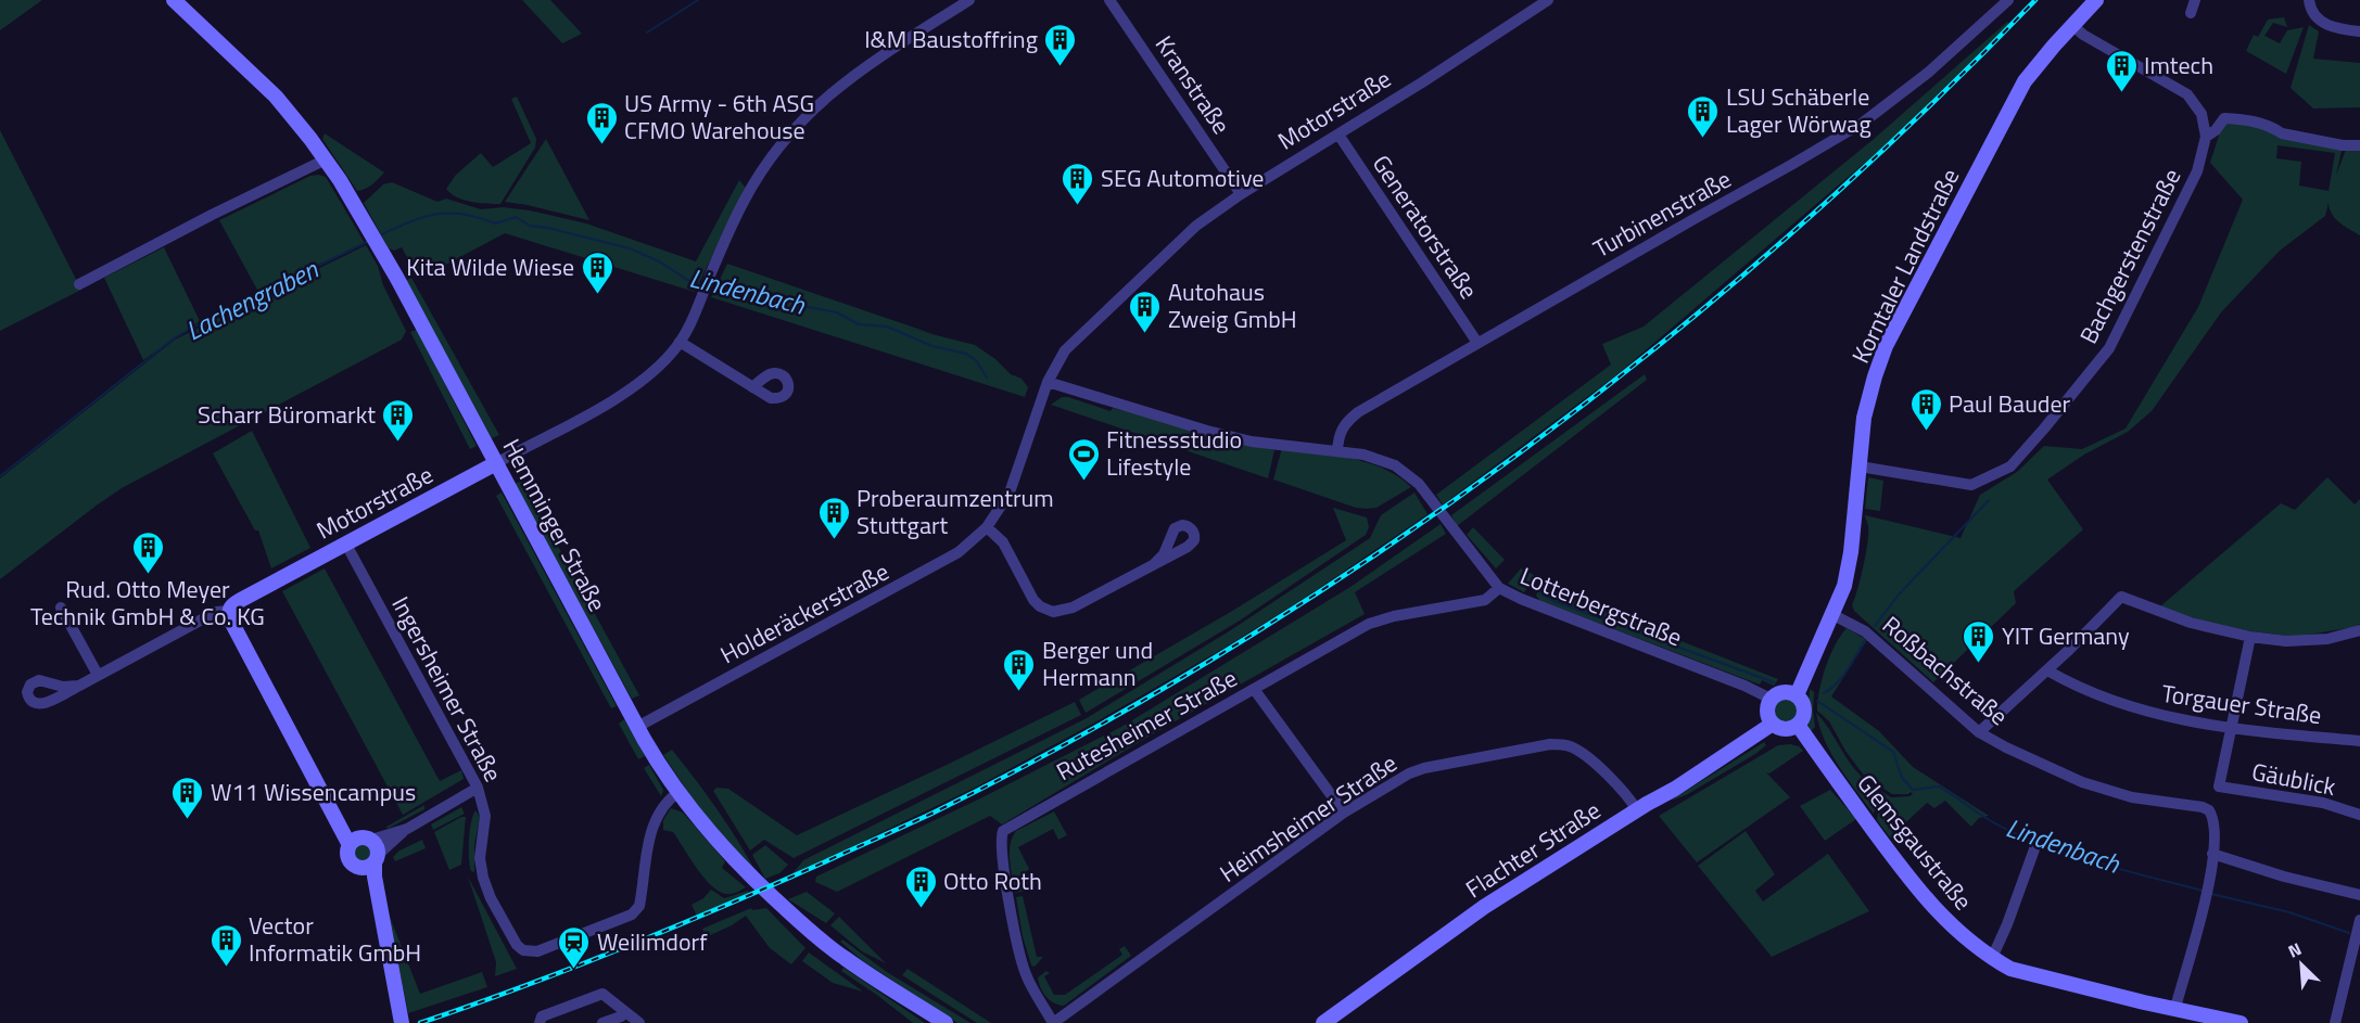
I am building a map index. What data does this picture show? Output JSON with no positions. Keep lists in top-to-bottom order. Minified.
{"streets":{"main road":["Motorstraße","Korntaler Landstraße","Hemminger Straße","Glemsgaustraße","Flachter Straße"],"street":["Kranstraße","Turbinenstraße","Generatorstraße","Bachgerstenstraße","Lotterbergstraße","Holderäckerstraße","Roßbachstraße","Ingersheimer Straße","Torgauer Straße","Rutesheimer Straße","Gäublick","Heimsheimer Straße"]},"crossings":[["Kranstraße","Motorstraße"],["Motorstraße","Generatorstraße"],["Motorstraße","Hemminger Straße"],["Motorstraße","Lotterbergstraße"],["Motorstraße","Holderäckerstraße"],["Motorstraße","Ingersheimer Straße"],["Turbinenstraße","Generatorstraße"],["Turbinenstraße","Lotterbergstraße"],["Bachgerstenstraße","Korntaler Landstraße"],["Korntaler Landstraße","Lotterbergstraße"],["Korntaler Landstraße","Roßbachstraße"],["Korntaler Landstraße","Glemsgaustraße"],["Korntaler Landstraße","Flachter Straße"],["Hemminger Straße","Holderäckerstraße"],["Hemminger Straße","Ingersheimer Straße"],["Lotterbergstraße","Holderäckerstraße"],["Lotterbergstraße","Rutesheimer Straße"],["Lotterbergstraße","Glemsgaustraße"],["Lotterbergstraße","Flachter Straße"],["Roßbachstraße","Glemsgaustraße"],["Torgauer Straße","Gäublick"],["Rutesheimer Straße","Heimsheimer Straße"],["Heimsheimer Straße","Flachter Straße"],["Glemsgaustraße","Flachter Straße"]],"water":["Lindenbach","Lachengraben"],"places":{"building":["I&M Baustoffring","Imtech","LSU Schäberle Lager Wörwag","US Army - 6th ASG CFMO Warehouse","SEG Automotive","Kita Wilde Wiese","Autohaus Zweig GmbH","Paul Bauder","Scharr Büromarkt","Proberaumzentrum Stuttgart","Rud. Otto Meyer Technik GmbH & Co. KG","YIT Germany","Berger und Hermann","W11 Wissencampus","Otto Roth","Vector Informatik GmbH"],"sports":["Fitnessstudio Lifestyle"],"station":["Weilimdorf"]},"north":"top left"}
